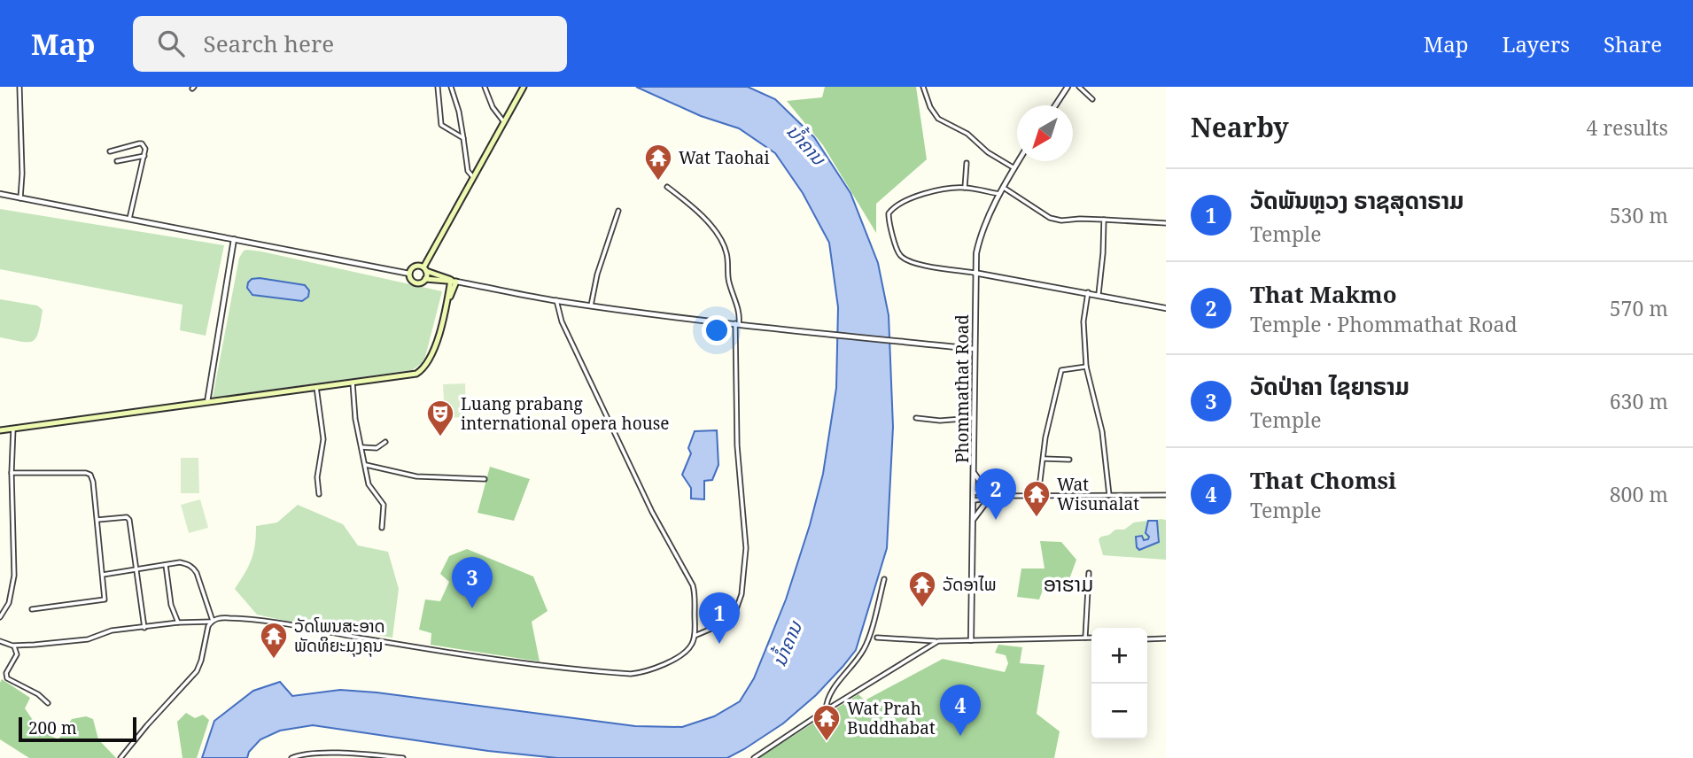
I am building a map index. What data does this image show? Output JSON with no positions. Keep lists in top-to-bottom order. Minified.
{"streets":{"street":["Phommathat Road"]},"districts":["ອາຮາມ"],"water":["ນ້ຳຄານ"],"places":{"temple":["Wat Taohai","Wat Wisunalat","ວັດອາໄພ","ວັດໂພນສະອາດ ພັດທິຍະມຸງຄຸນ","Wat Prah Buddhabat"],"theatre":["Luang prabang international opera house"]},"scale_bar":"200 m","north":"bottom left","page":{"header":"Map","search":"Search here","nav":["Map","Layers","Share"],"heading":["Nearby","4 results"],"list":[{"mark":"1","name":"ວັດພັນຫຼວງ ຣາຊສຸດາຣາມ","note":"Temple","value":"530 m"},{"mark":"2","name":"That Makmo","note":"Temple · Phommathat Road","value":"570 m"},{"mark":"3","name":"ວັດປ່າຄາ ໄຊຍາຣາມ","note":"Temple","value":"630 m"},{"mark":"4","name":"That Chomsi","note":"Temple","value":"800 m"}],"pins":["2","3","1","4"],"map_buttons":["+","−"],"scale":"200 m"}}
